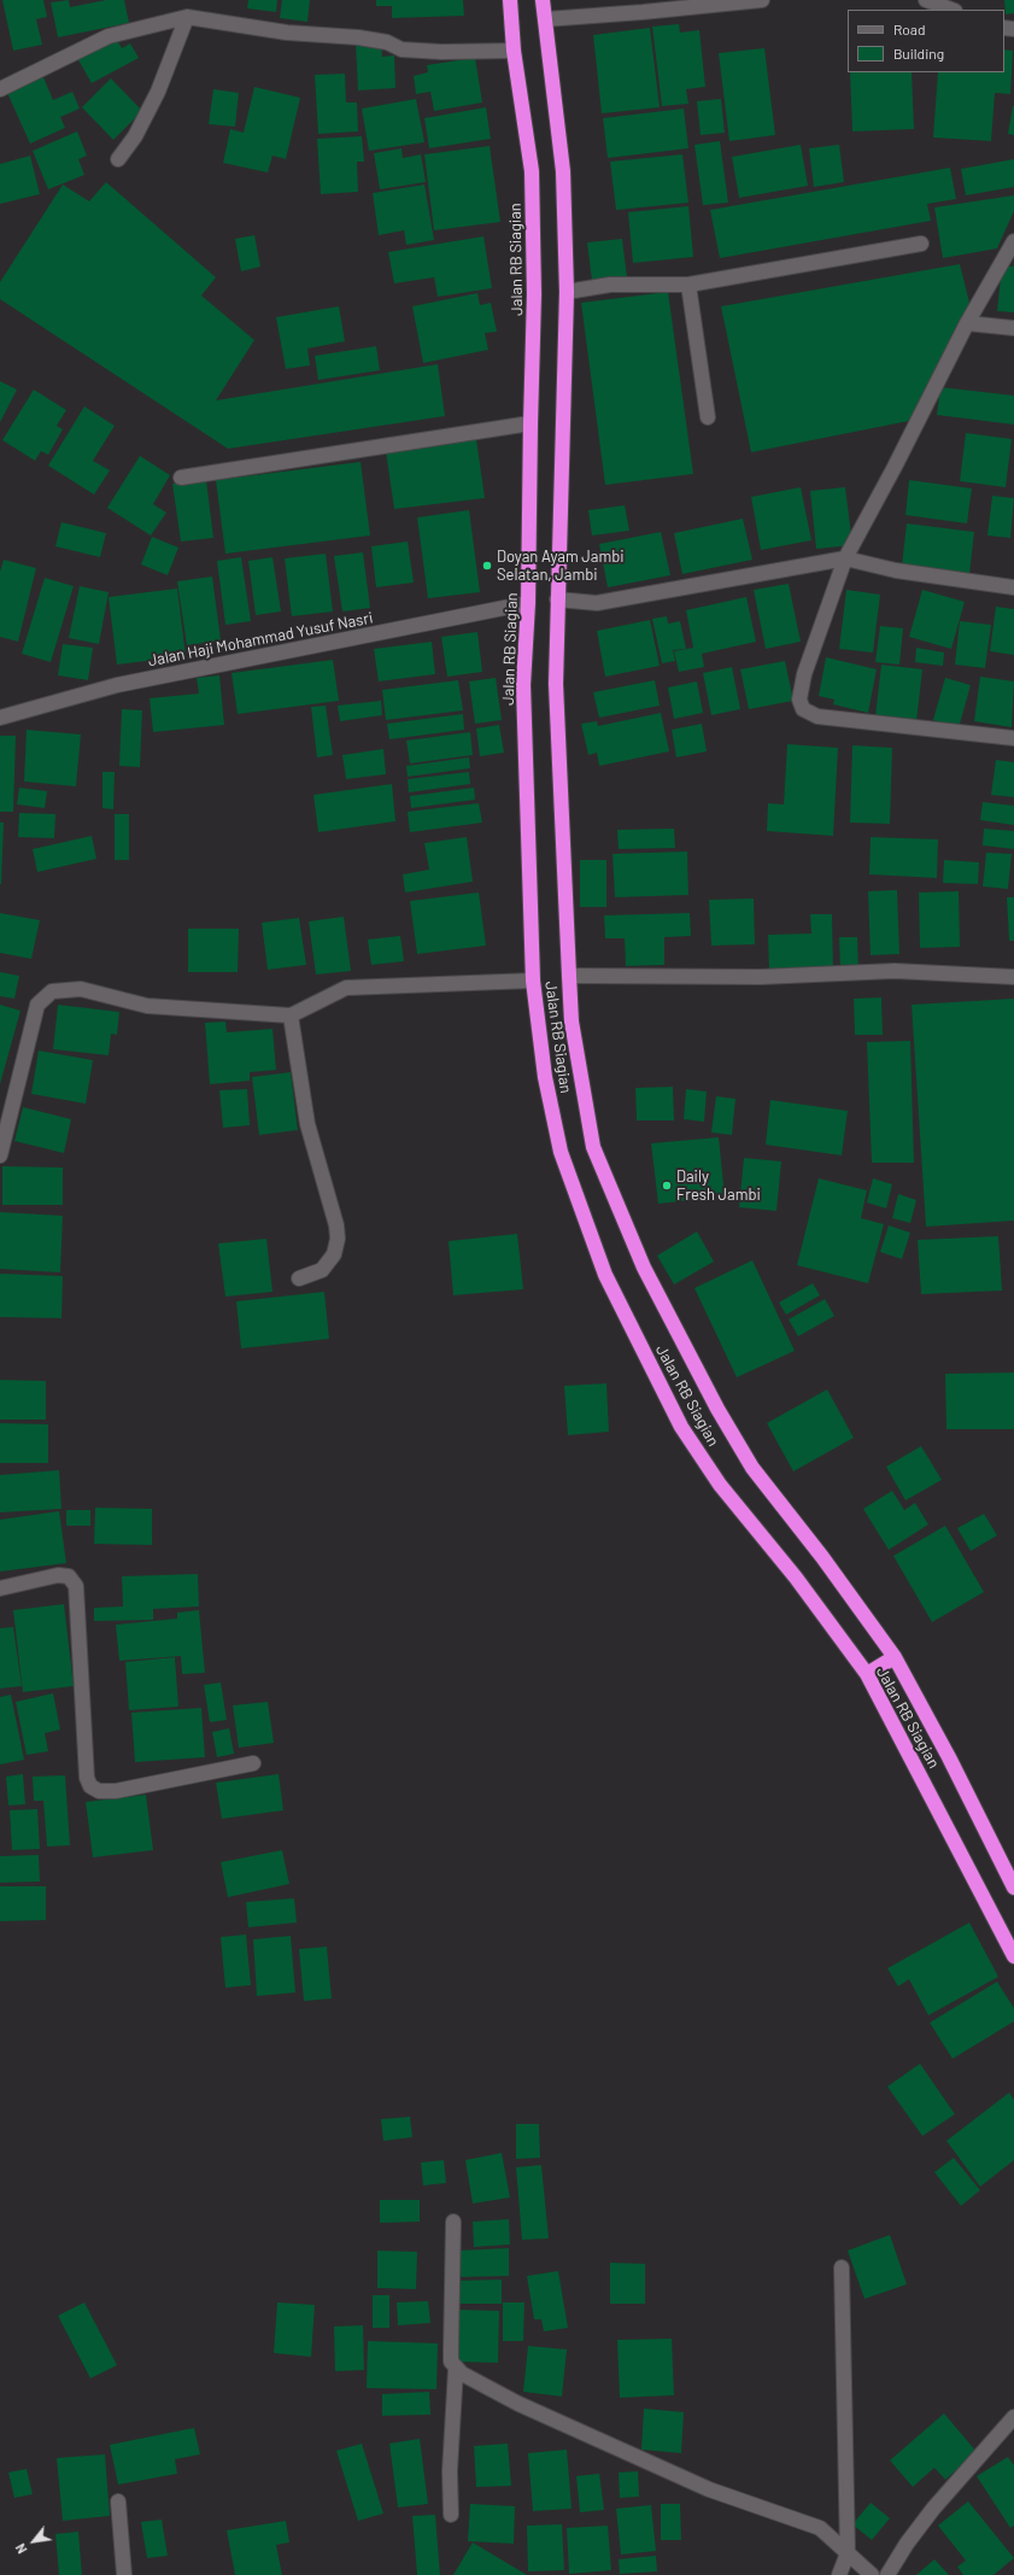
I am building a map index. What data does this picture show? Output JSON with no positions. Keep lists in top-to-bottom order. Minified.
{"streets":{"highway":["Jalan RB Siagian"],"street":["Jalan Haji Mohammad Yusuf Nasri"]},"crossings":[["Jalan RB Siagian","Jalan Haji Mohammad Yusuf Nasri"]],"places":["Doyan Ayam Jambi Selatan, Jambi","Daily Fresh Jambi"],"legend":["Road","Building"],"north":"bottom left"}
